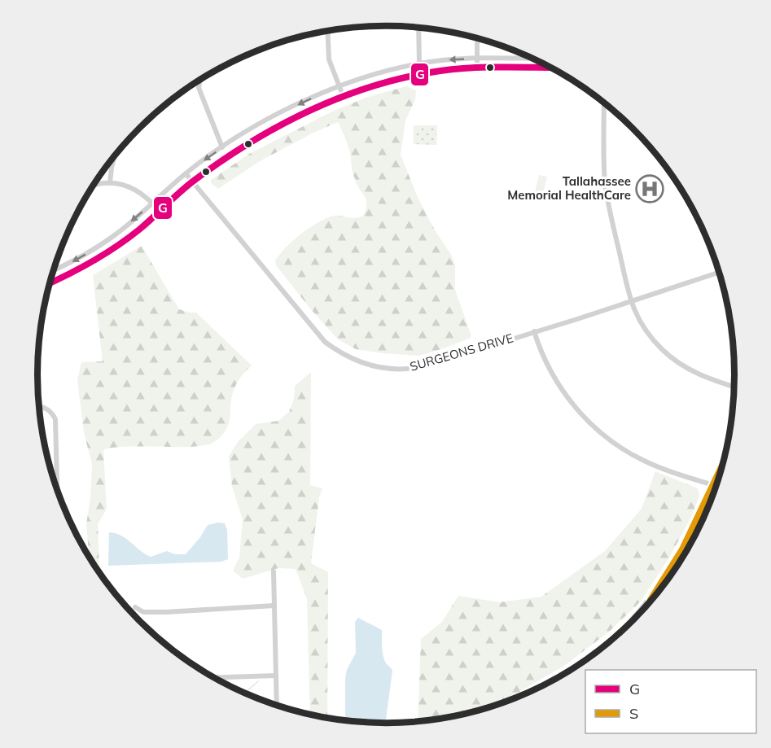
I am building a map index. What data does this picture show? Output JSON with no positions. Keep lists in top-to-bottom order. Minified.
{"streets":{"street":["SURGEONS DRIVE"]},"places":{"hospital":["Tallahassee Memorial HealthCare"]},"lines":["transit line G","transit line S"],"legend":["G","S"]}
